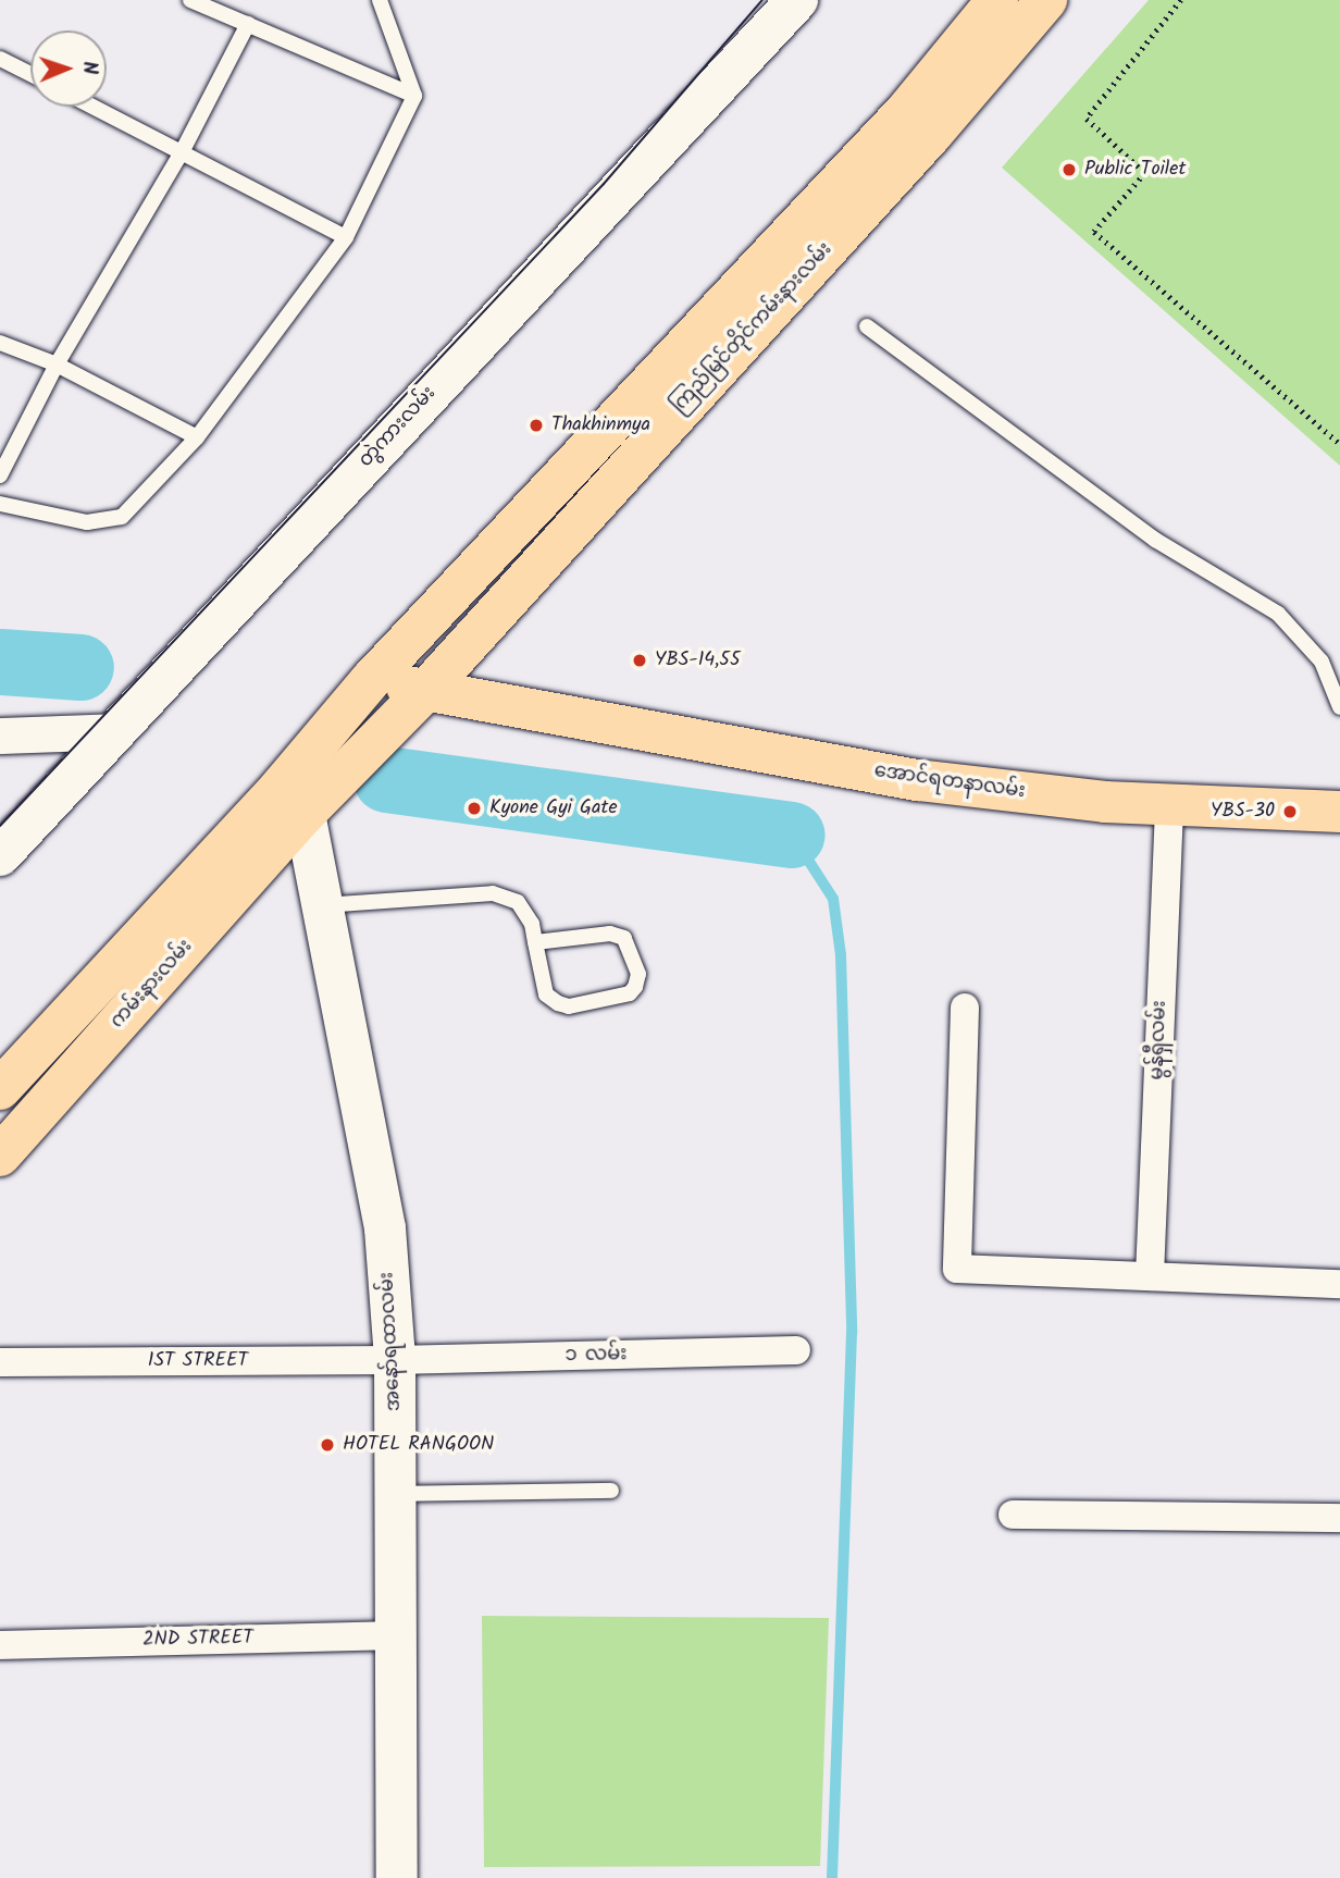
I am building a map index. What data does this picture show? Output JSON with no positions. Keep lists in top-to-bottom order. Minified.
{"streets":{"main road":["ကြည်မြင်တိုင်ကမ်းနားလမ်း","တွဲကားလမ်း","အောင်ရတနာလမ်း","ကမ်းနားလမ်း","အနော်ရထာလမ်း"],"street":["မွန်ရှီလမ်း","၁ လမ်း","1ST STREET","2ND STREET"]},"crossings":[["ကြည်မြင်တိုင်ကမ်းနားလမ်း","အောင်ရတနာလမ်း"],["ကြည်မြင်တိုင်ကမ်းနားလမ်း","ကမ်းနားလမ်း"],["အောင်ရတနာလမ်း","ကမ်းနားလမ်း"],["အောင်ရတနာလမ်း","မွန်ရှီလမ်း"],["ကမ်းနားလမ်း","အနော်ရထာလမ်း"],["အနော်ရထာလမ်း","၁ လမ်း"],["အနော်ရထာလမ်း","1ST STREET"],["အနော်ရထာလမ်း","2ND STREET"],["၁ လမ်း","1ST STREET"]],"places":["Public Toilet","Thakhinmya","YBS-14,55","Kyone Gyi Gate","YBS-30","HOTEL RANGOON"],"north":"right"}
